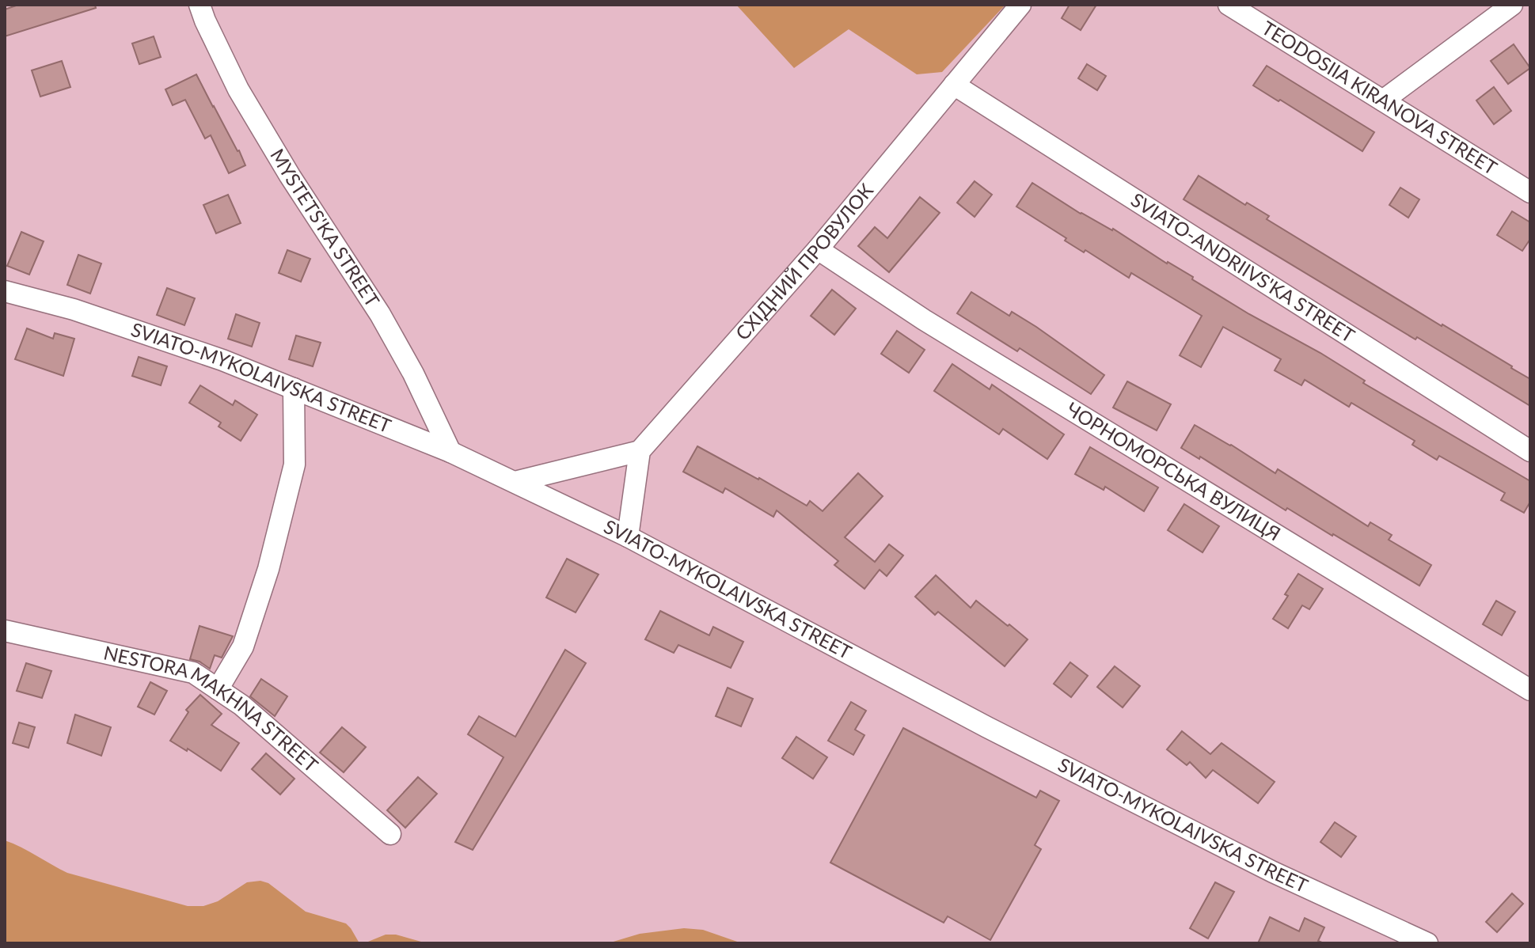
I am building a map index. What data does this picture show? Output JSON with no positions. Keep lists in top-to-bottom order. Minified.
{"streets":{"street":["TEODOSIIA KIRANOVA STREET","MYSTETS'KA STREET","СХІДНИЙ ПРОВУЛОК","SVIATO-ANDRIIVS'KA STREET","SVIATO-MYKOLAIVSKA STREET","ЧОРНОМОРСЬКА ВУЛИЦЯ","NESTORA MAKHNA STREET"]},"crossings":[["MYSTETS'KA STREET","SVIATO-MYKOLAIVSKA STREET"],["СХІДНИЙ ПРОВУЛОК","SVIATO-ANDRIIVS'KA STREET"],["СХІДНИЙ ПРОВУЛОК","ЧОРНОМОРСЬКА ВУЛИЦЯ"]]}
